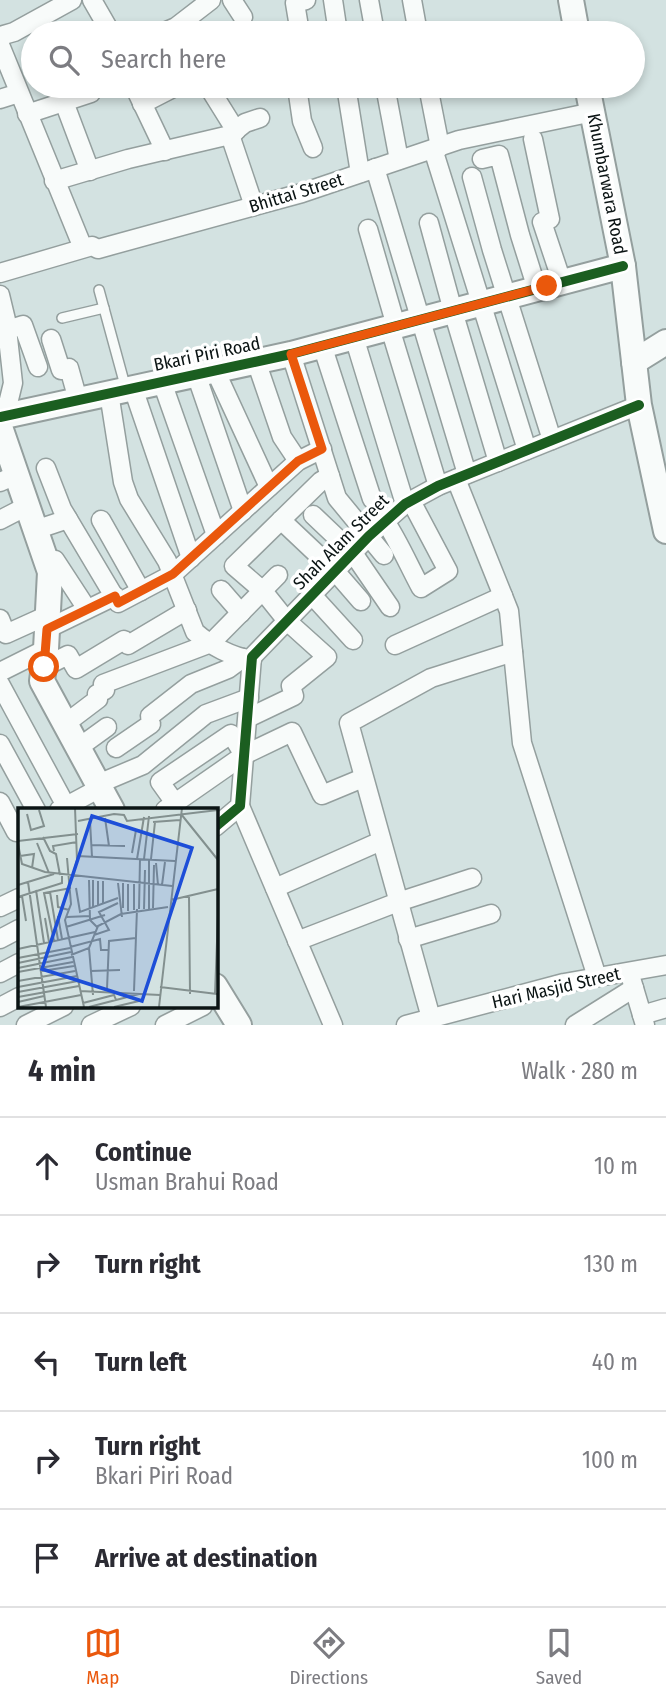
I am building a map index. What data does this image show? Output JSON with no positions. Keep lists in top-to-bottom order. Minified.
{"streets":{"street":["Khumbarwara Road","Bhittai Street","Bkari Piri Road","Shah Alam Street","Hari Masjid Street"]},"crossings":[["Khumbarwara Road","Bhittai Street"],["Khumbarwara Road","Bkari Piri Road"],["Khumbarwara Road","Shah Alam Street"]],"page":{"search":"Search here","heading":["4 min","Walk · 280 m"],"list":[["Continue","Usman Brahui Road","10 m"],["Turn right","130 m"],["Turn left","40 m"],["Turn right","Bkari Piri Road","100 m"],"Arrive at destination"],"nav":["Map","Directions","Saved"]}}
